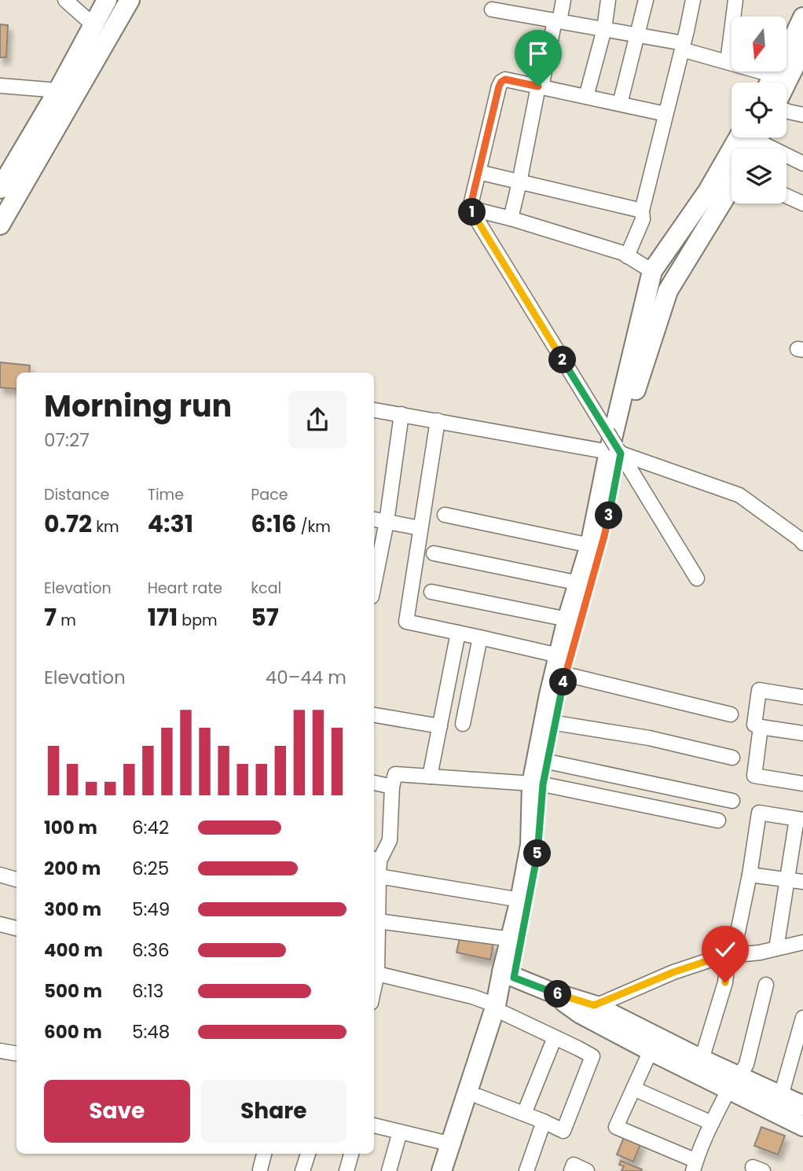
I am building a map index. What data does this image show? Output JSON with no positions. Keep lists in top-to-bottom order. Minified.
{"north":"bottom","page":{"pins":["1","2","3","4","5","6"],"heading":["Morning run","07:27"],"stats":[["Distance","0.72 km"],["Time","4:31"],["Pace","6:16 /km"],["Elevation","7 m"],["Heart rate","171 bpm"],["kcal","57"]],"chart":["Elevation","40–44 m"],"list":[{"name":"100 m","note":"6:42"},{"name":"200 m","note":"6:25"},{"name":"300 m","note":"5:49"},{"name":"400 m","note":"6:36"},{"name":"500 m","note":"6:13"},{"name":"600 m","note":"5:48"}],"buttons":["Save","Share"]}}
